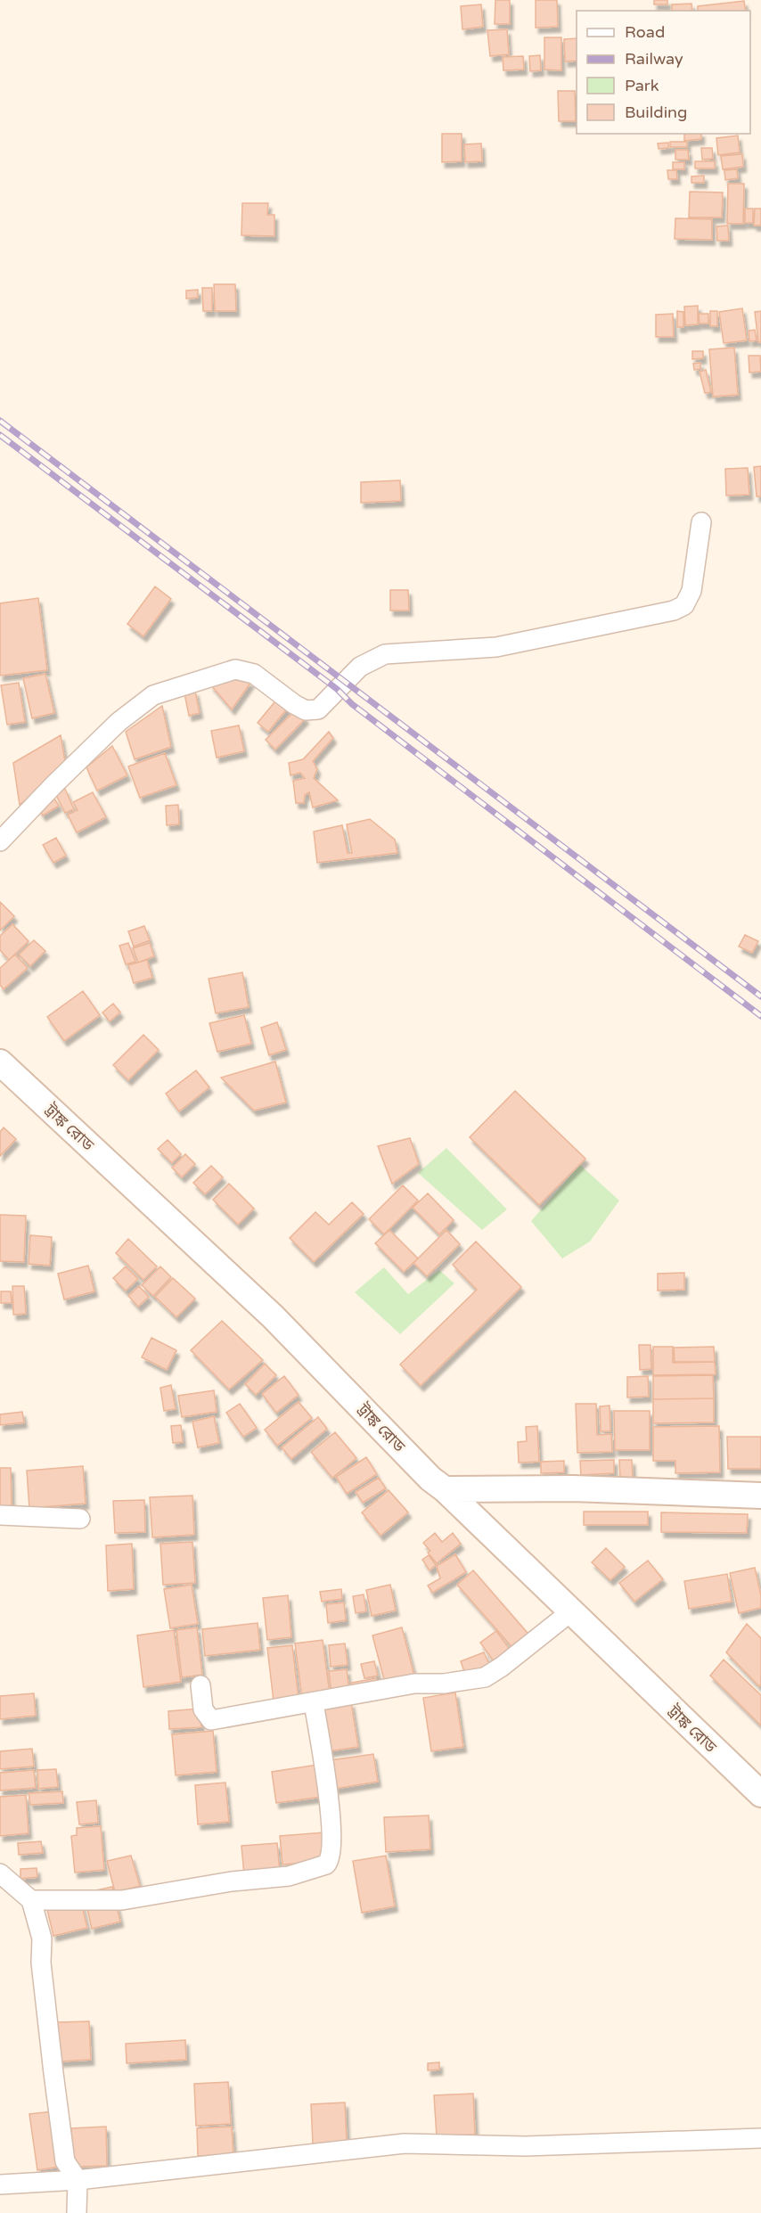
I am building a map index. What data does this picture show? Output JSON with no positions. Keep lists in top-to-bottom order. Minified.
{"streets":{"main road":["ট্রাঙ্ক রোড"]},"legend":["Road","Railway","Park","Building"]}
